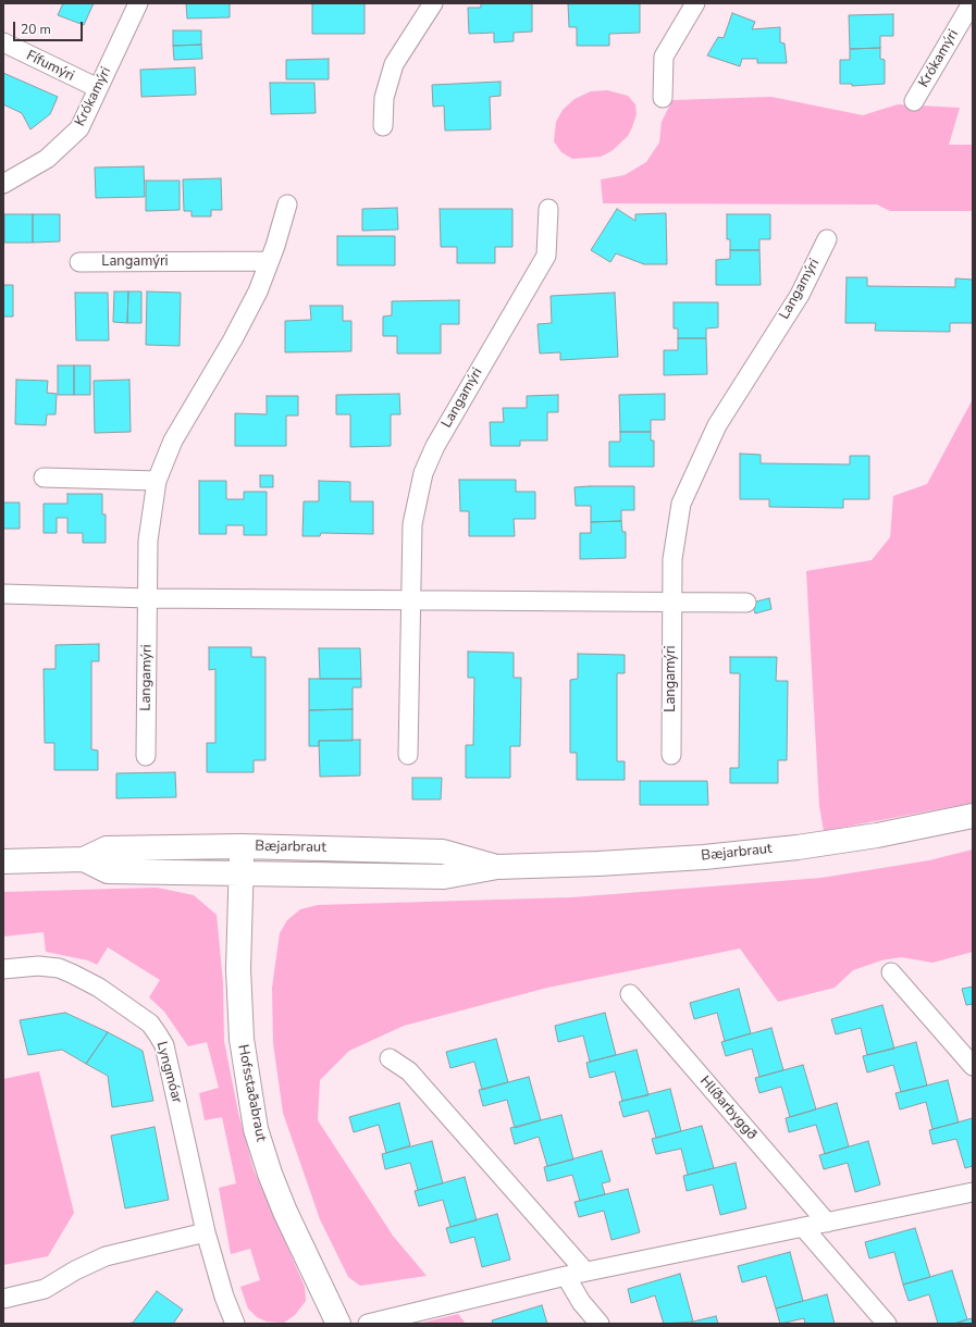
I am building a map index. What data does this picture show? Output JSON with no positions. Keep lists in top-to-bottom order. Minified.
{"streets":{"street":["Krókamýri","Fífumýri","Langamýri","Bæjarbraut","Lyngmóar","Hofsstaðabraut","Hlíðarbyggð"]},"crossings":[["Krókamýri","Fífumýri"],["Bæjarbraut","Hofsstaðabraut"]],"scale_bar":"20 m"}
